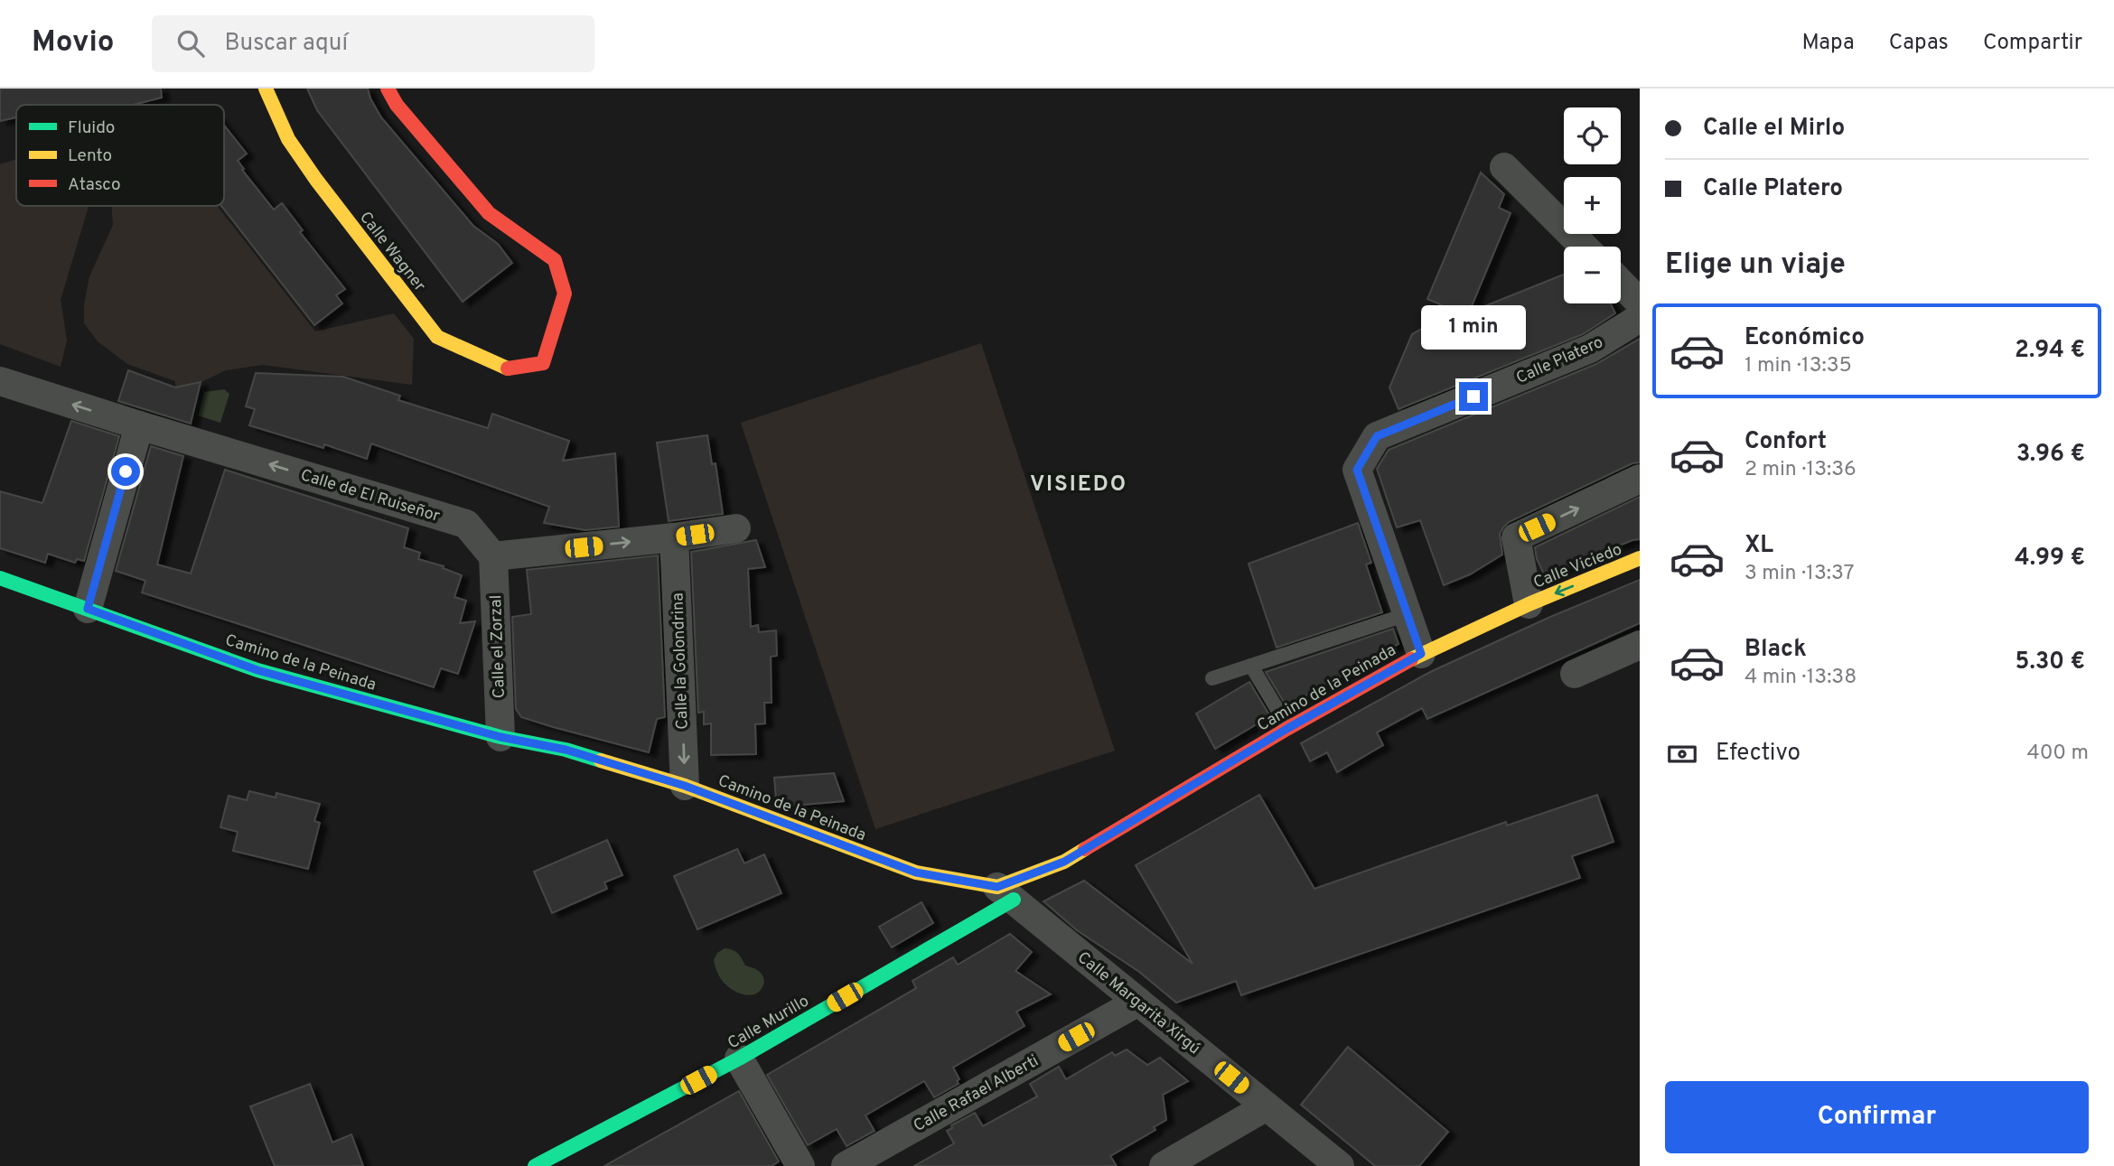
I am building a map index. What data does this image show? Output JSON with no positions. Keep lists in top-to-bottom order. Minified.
{"streets":{"street":["Calle Wagner","Calle Platero","Calle de El Ruiseñor","Calle Viciedo","Calle el Zorzal","Calle la Golondrina","Camino de la Peinada","Calle Margarita Xirgú","Calle Murillo","Calle Rafael Alberti"]},"crossings":[["Calle Platero","Camino de la Peinada"],["Calle de El Ruiseñor","Calle el Zorzal"],["Calle Viciedo","Camino de la Peinada"],["Calle el Zorzal","Camino de la Peinada"],["Calle la Golondrina","Camino de la Peinada"],["Camino de la Peinada","Calle Margarita Xirgú"],["Camino de la Peinada","Calle Murillo"],["Calle Margarita Xirgú","Calle Murillo"],["Calle Margarita Xirgú","Calle Rafael Alberti"]],"one_way":["Calle de El Ruiseñor","Calle la Golondrina"],"districts":["VISIEDO"],"legend":["Fluido","Lento","Atasco"],"page":{"header":"Movio","search":"Buscar aquí","nav":["Mapa","Capas","Compartir"],"banner":["Calle el Mirlo","Calle Platero"],"map_buttons":["+","−"],"heading":"Elige un viaje","list":[{"name":"Económico","note":"1 min · 13:35","value":"2.94 €"},{"name":"Confort","note":"2 min · 13:36","value":"3.96 €"},{"name":"XL","note":"3 min · 13:37","value":"4.99 €"},{"name":"Black","note":"4 min · 13:38","value":"5.30 €"}],"bubble":"1 min","pay":["Efectivo","400 m"],"buttons":"Confirmar"}}
